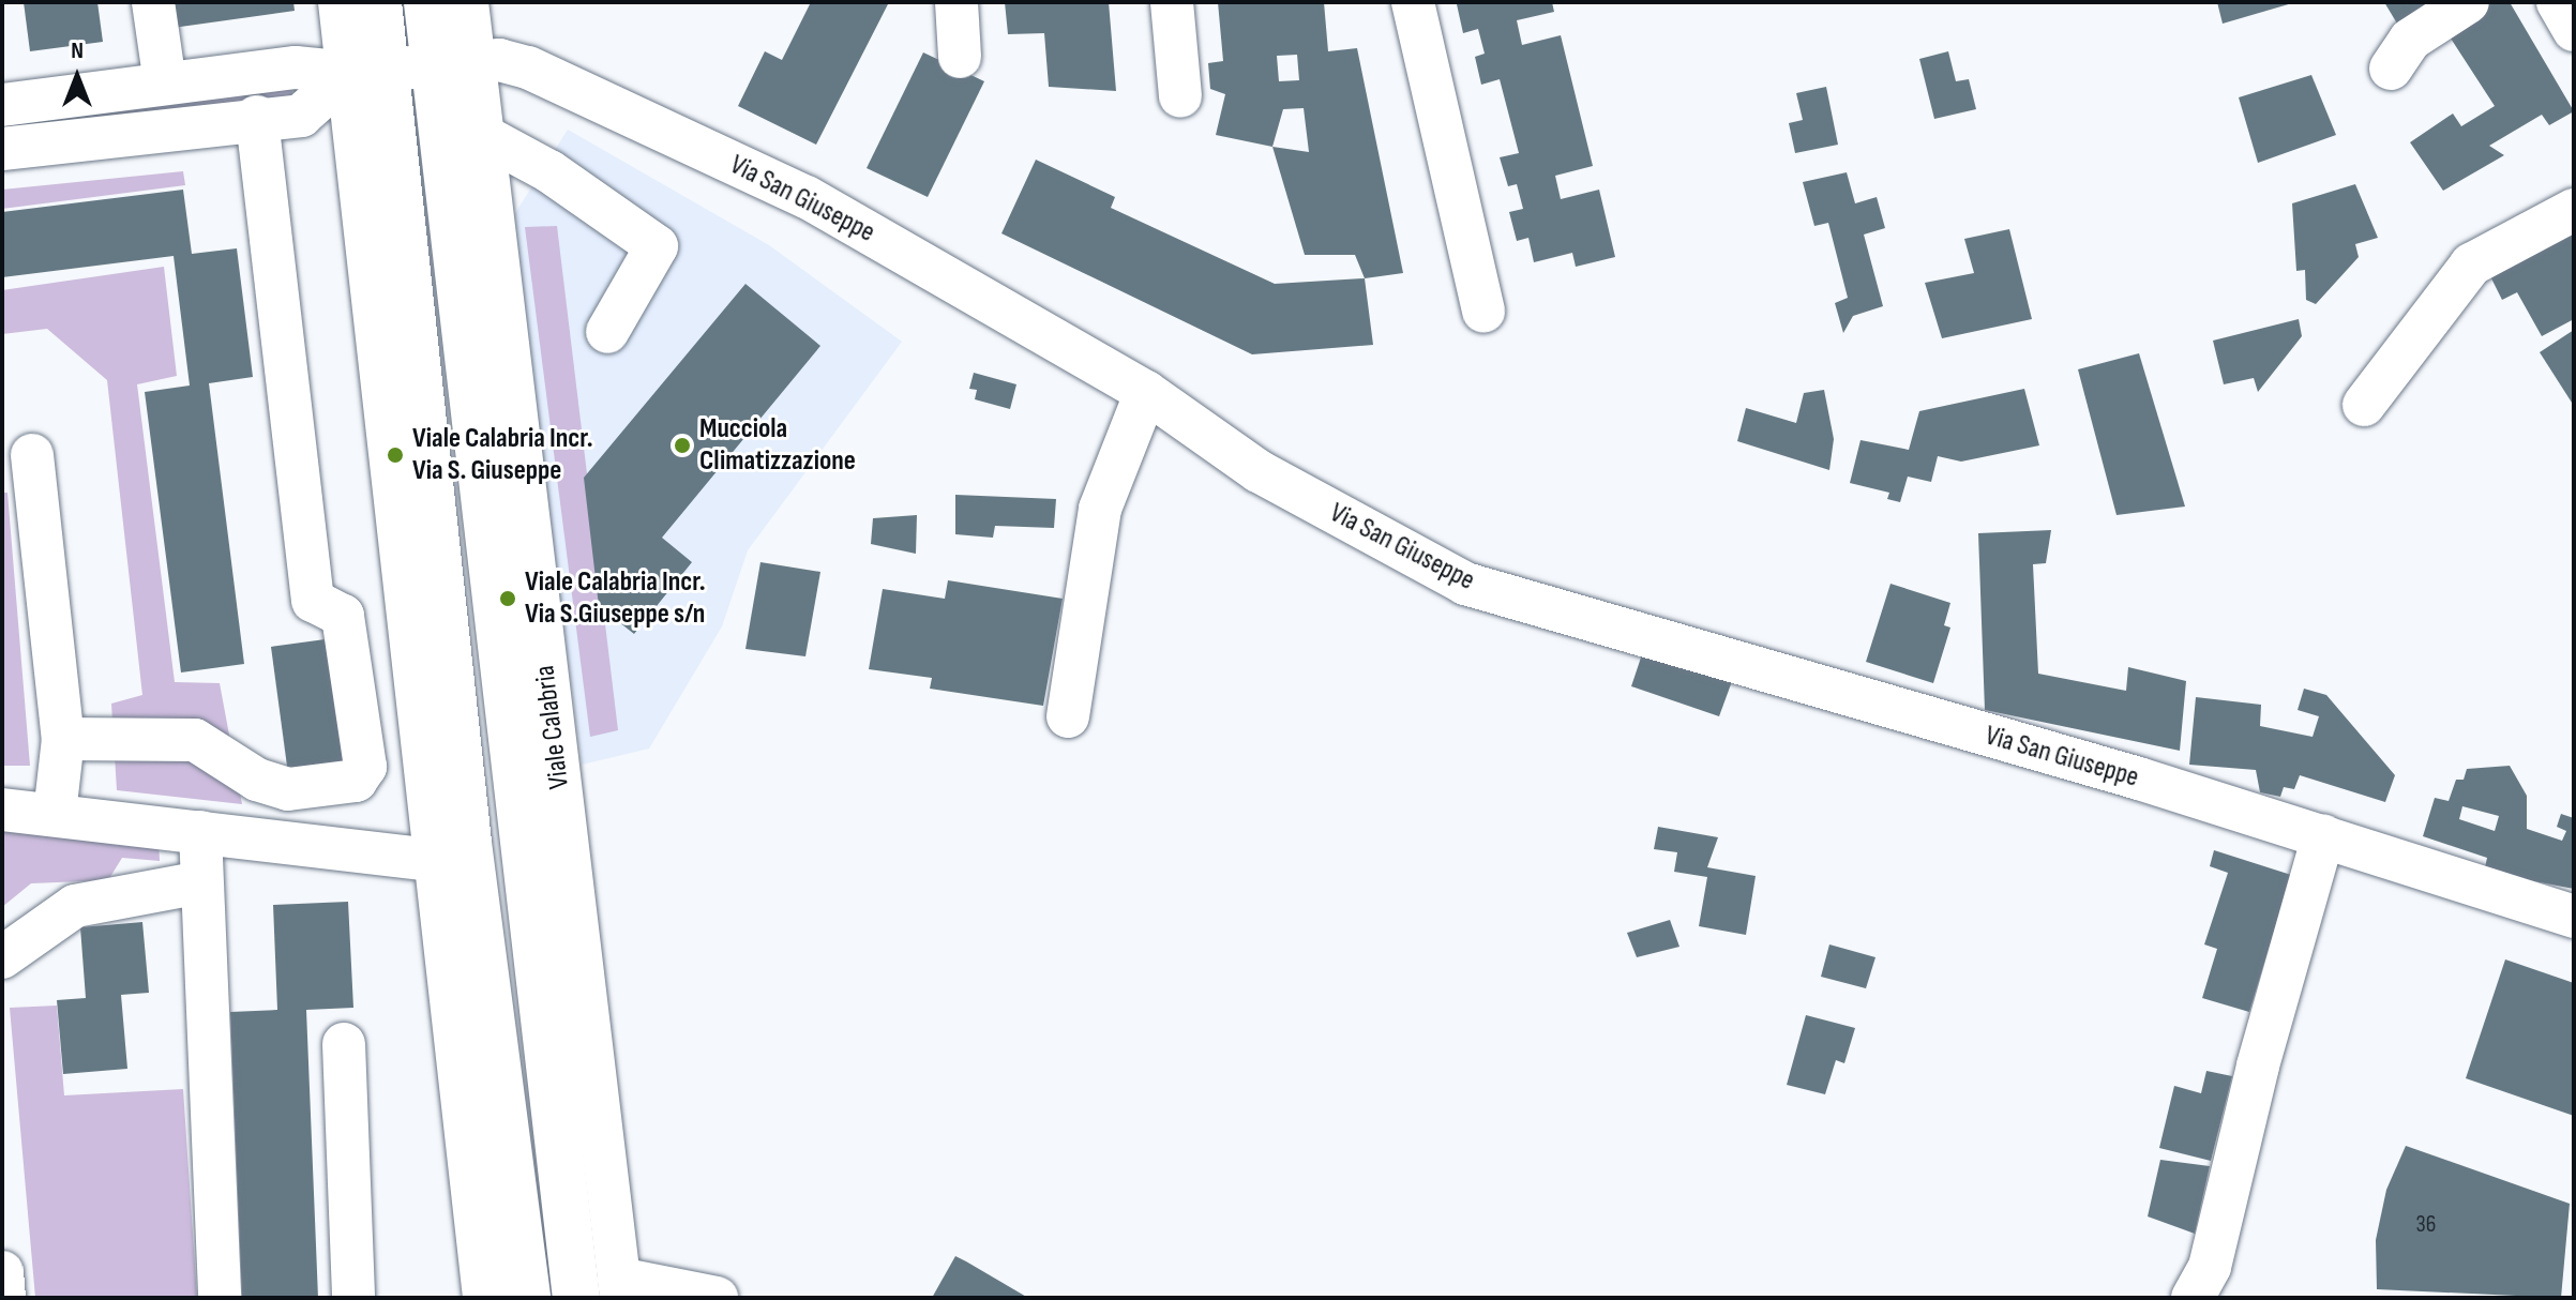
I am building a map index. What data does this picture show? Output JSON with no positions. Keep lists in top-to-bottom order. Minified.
{"streets":{"main road":["Viale Calabria"],"street":["Via San Giuseppe"]},"crossings":[["Via San Giuseppe","Viale Calabria"]],"places":["Mucciola Climatizzazione","Viale Calabria Incr. Via S. Giuseppe","Viale Calabria Incr. Via S.Giuseppe s/n"],"house_numbers":["36"],"north":"top"}
